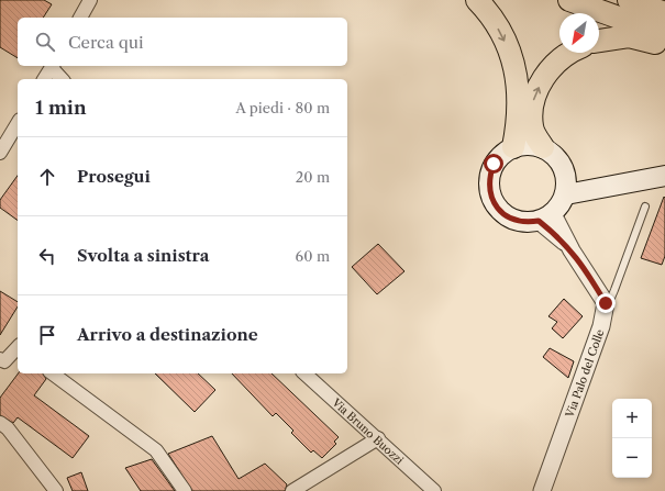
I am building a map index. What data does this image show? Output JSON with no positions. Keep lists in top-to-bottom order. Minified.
{"streets":{"street":["Via Palo del Colle","Via Bruno Buozzi"]},"north":"bottom left","page":{"search":"Cerca qui","heading":["1 min","A piedi · 80 m"],"list":[["Prosegui","20 m"],["Svolta a sinistra","60 m"],"Arrivo a destinazione"],"map_buttons":["+","−"]}}
